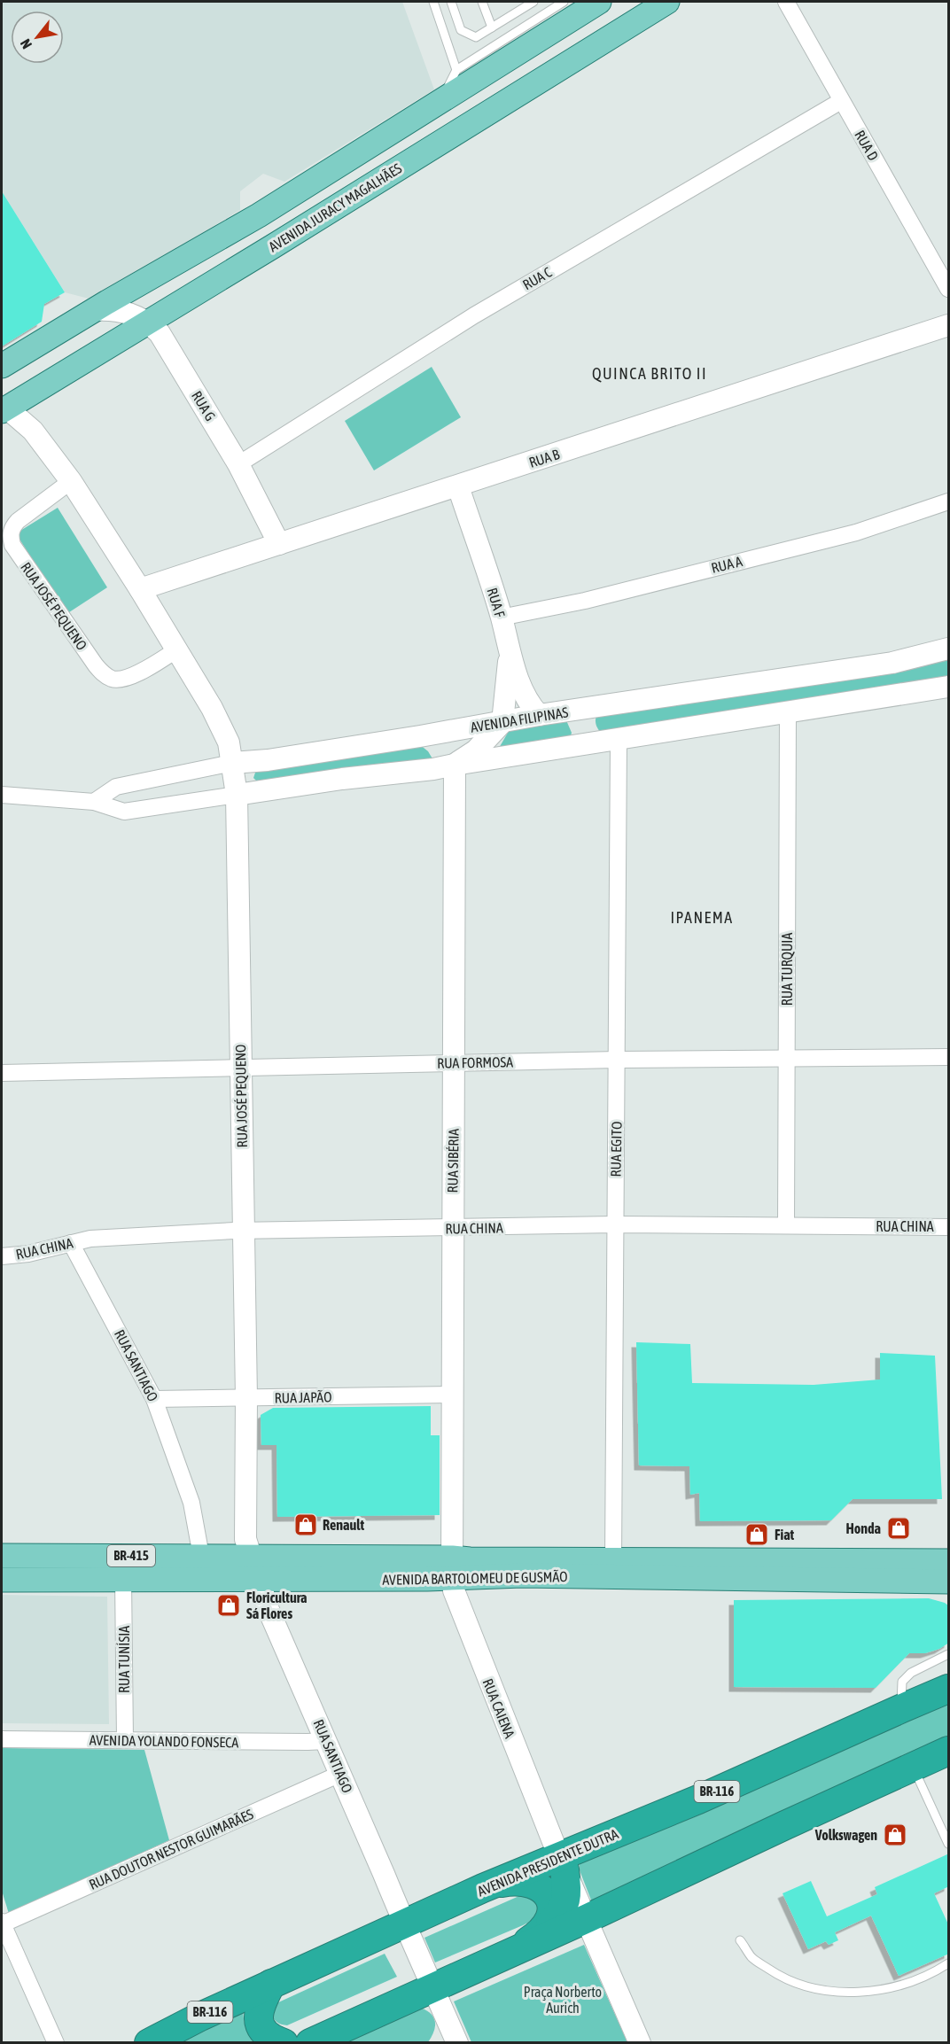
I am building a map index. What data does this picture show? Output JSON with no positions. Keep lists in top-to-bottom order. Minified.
{"streets":{"highway":["BR-116","AVENIDA PRESIDENTE DUTRA"],"main road":["AVENIDA JURACY MAGALHÃES","RUA G","RUA B","RUA F","RUA JOSÉ PEQUENO","AVENIDA FILIPINAS","RUA SIBÉRIA","RUA SANTIAGO","BR-415","AVENIDA BARTOLOMEU DE GUSMÃO","RUA CAIENA"],"street":["RUA D","RUA C","RUA A","RUA TURQUIA","RUA FORMOSA","RUA EGITO","RUA CHINA","RUA JAPÃO","RUA TUNÍSIA","AVENIDA YOLANDO FONSECA","RUA DOUTOR NESTOR GUIMARÃES"]},"crossings":[["RUA D","RUA C"],["AVENIDA JURACY MAGALHÃES","RUA G"],["AVENIDA JURACY MAGALHÃES","RUA JOSÉ PEQUENO"],["RUA C","RUA G"],["RUA G","RUA B"],["RUA B","RUA F"],["RUA B","RUA JOSÉ PEQUENO"],["RUA A","RUA F"],["RUA F","AVENIDA FILIPINAS"],["RUA JOSÉ PEQUENO","AVENIDA FILIPINAS"],["RUA JOSÉ PEQUENO","RUA FORMOSA"],["RUA JOSÉ PEQUENO","RUA CHINA"],["RUA JOSÉ PEQUENO","RUA SANTIAGO"],["RUA JOSÉ PEQUENO","RUA JAPÃO"],["RUA JOSÉ PEQUENO","AVENIDA BARTOLOMEU DE GUSMÃO"],["RUA TURQUIA","RUA FORMOSA"],["RUA TURQUIA","RUA CHINA"],["RUA FORMOSA","RUA EGITO"],["RUA FORMOSA","RUA SIBÉRIA"],["RUA EGITO","RUA CHINA"],["RUA EGITO","AVENIDA BARTOLOMEU DE GUSMÃO"],["RUA SIBÉRIA","RUA CHINA"],["RUA SIBÉRIA","RUA JAPÃO"],["RUA SIBÉRIA","AVENIDA BARTOLOMEU DE GUSMÃO"],["RUA SIBÉRIA","RUA CAIENA"],["RUA CHINA","RUA SANTIAGO"],["RUA SANTIAGO","RUA JAPÃO"],["RUA SANTIAGO","AVENIDA BARTOLOMEU DE GUSMÃO"],["RUA SANTIAGO","AVENIDA YOLANDO FONSECA"],["RUA SANTIAGO","RUA DOUTOR NESTOR GUIMARÃES"],["RUA SANTIAGO","AVENIDA PRESIDENTE DUTRA"],["AVENIDA BARTOLOMEU DE GUSMÃO","RUA TUNÍSIA"],["AVENIDA BARTOLOMEU DE GUSMÃO","RUA CAIENA"],["RUA TUNÍSIA","AVENIDA YOLANDO FONSECA"],["RUA CAIENA","AVENIDA PRESIDENTE DUTRA"]],"districts":["QUINCA BRITO II","IPANEMA"],"parks":["Praça Norberto Aurich"],"places":{"shop":["Renault","Honda","Fiat","Floricultura Sá Flores","Volkswagen"]},"north":"bottom left"}
